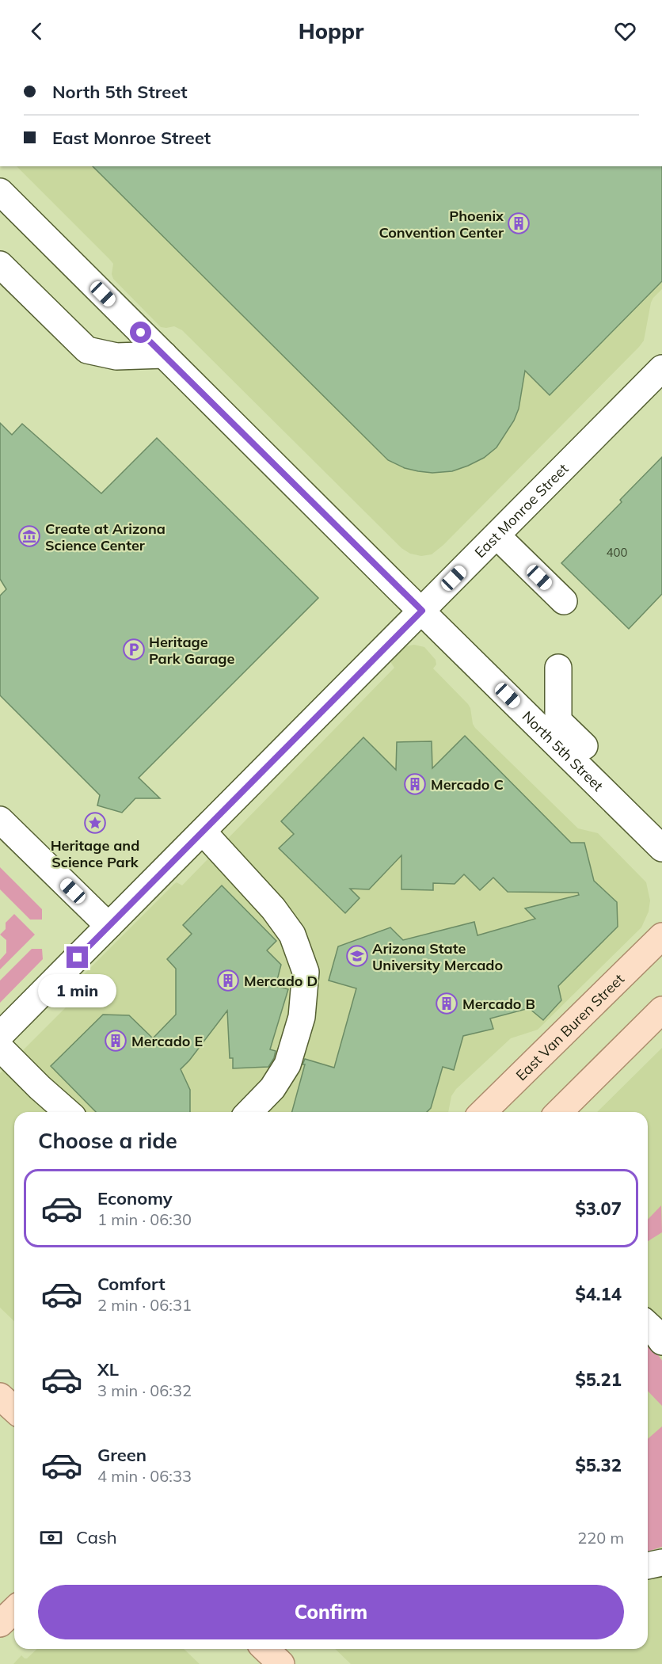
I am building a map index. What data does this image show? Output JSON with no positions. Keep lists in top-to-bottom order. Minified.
{"streets":{"main road":["East Van Buren Street"],"street":["East Monroe Street","North 5th Street"]},"crossings":[["East Monroe Street","North 5th Street"]],"places":{"building":["Phoenix Convention Center","Mercado C","Mercado D","Mercado B","Mercado E"],"museum":["Create at Arizona Science Center"],"parking":["Heritage Park Garage"],"place":["Heritage and Science Park"],"school or university":["Arizona State University Mercado"]},"house_numbers":["400"],"page":{"header":"Hoppr","banner":["North 5th Street","East Monroe Street"],"bubble":"1 min","heading":"Choose a ride","list":[{"name":"Economy","note":"1 min · 06:30","value":"$3.07"},{"name":"Comfort","note":"2 min · 06:31","value":"$4.14"},{"name":"XL","note":"3 min · 06:32","value":"$5.21"},{"name":"Green","note":"4 min · 06:33","value":"$5.32"}],"pay":["Cash","220 m"],"buttons":"Confirm"}}
